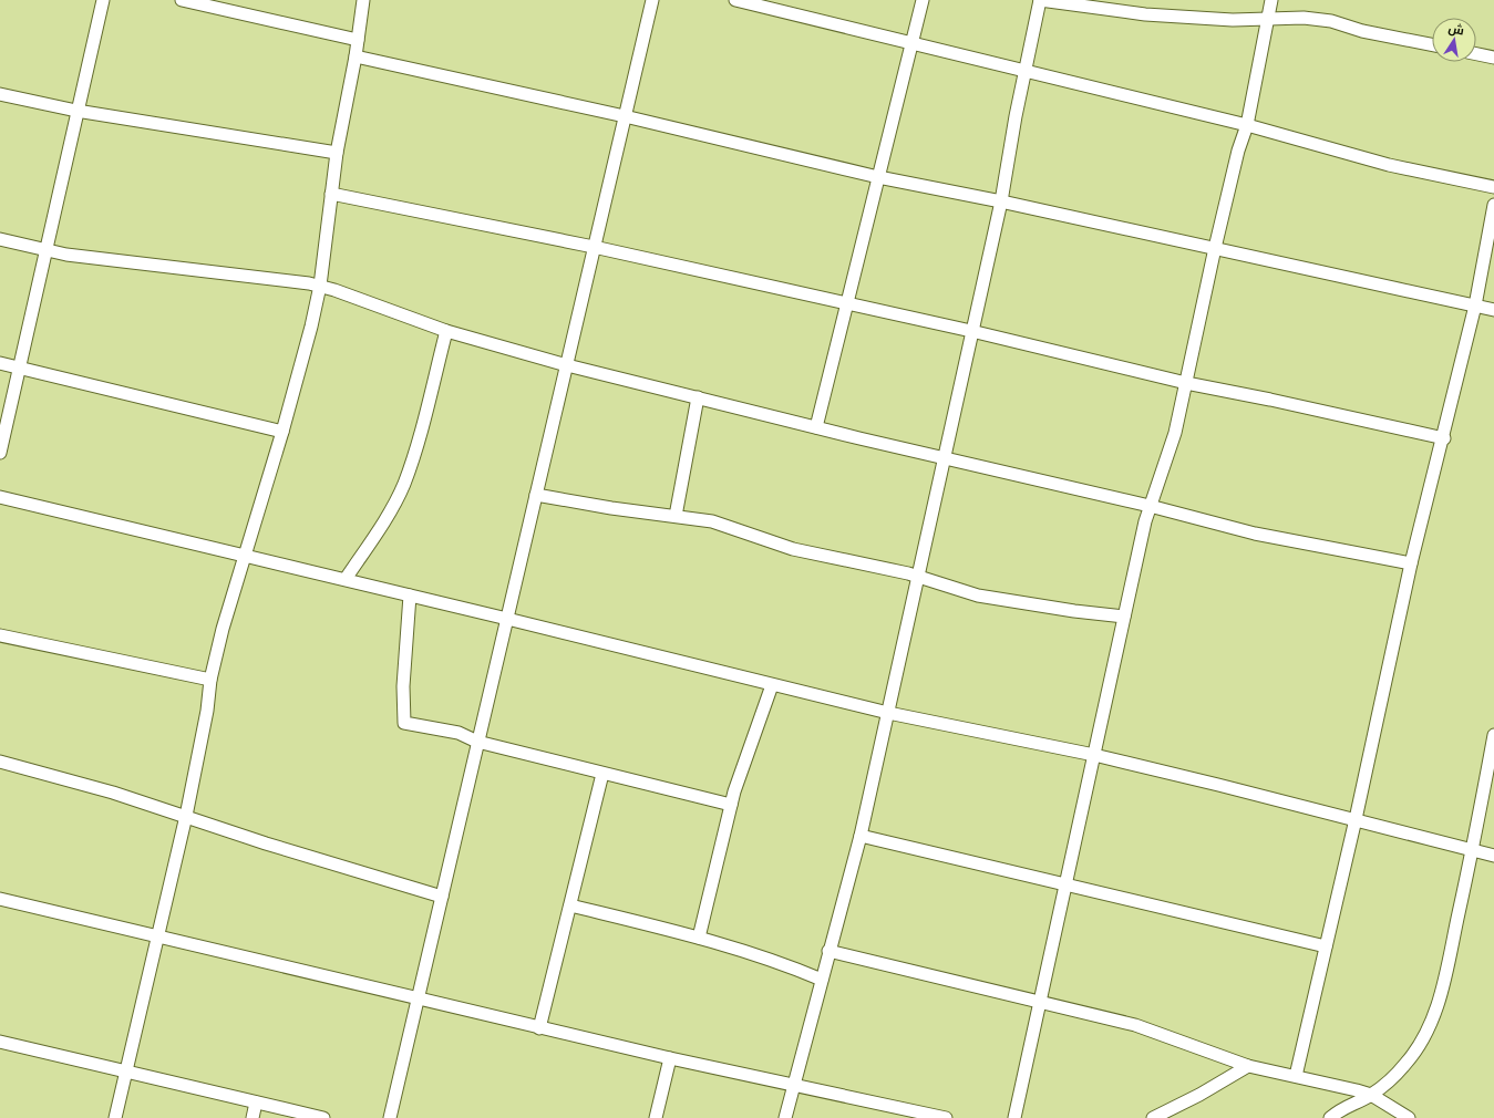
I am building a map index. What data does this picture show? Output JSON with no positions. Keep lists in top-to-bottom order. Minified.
{"north":"top"}
